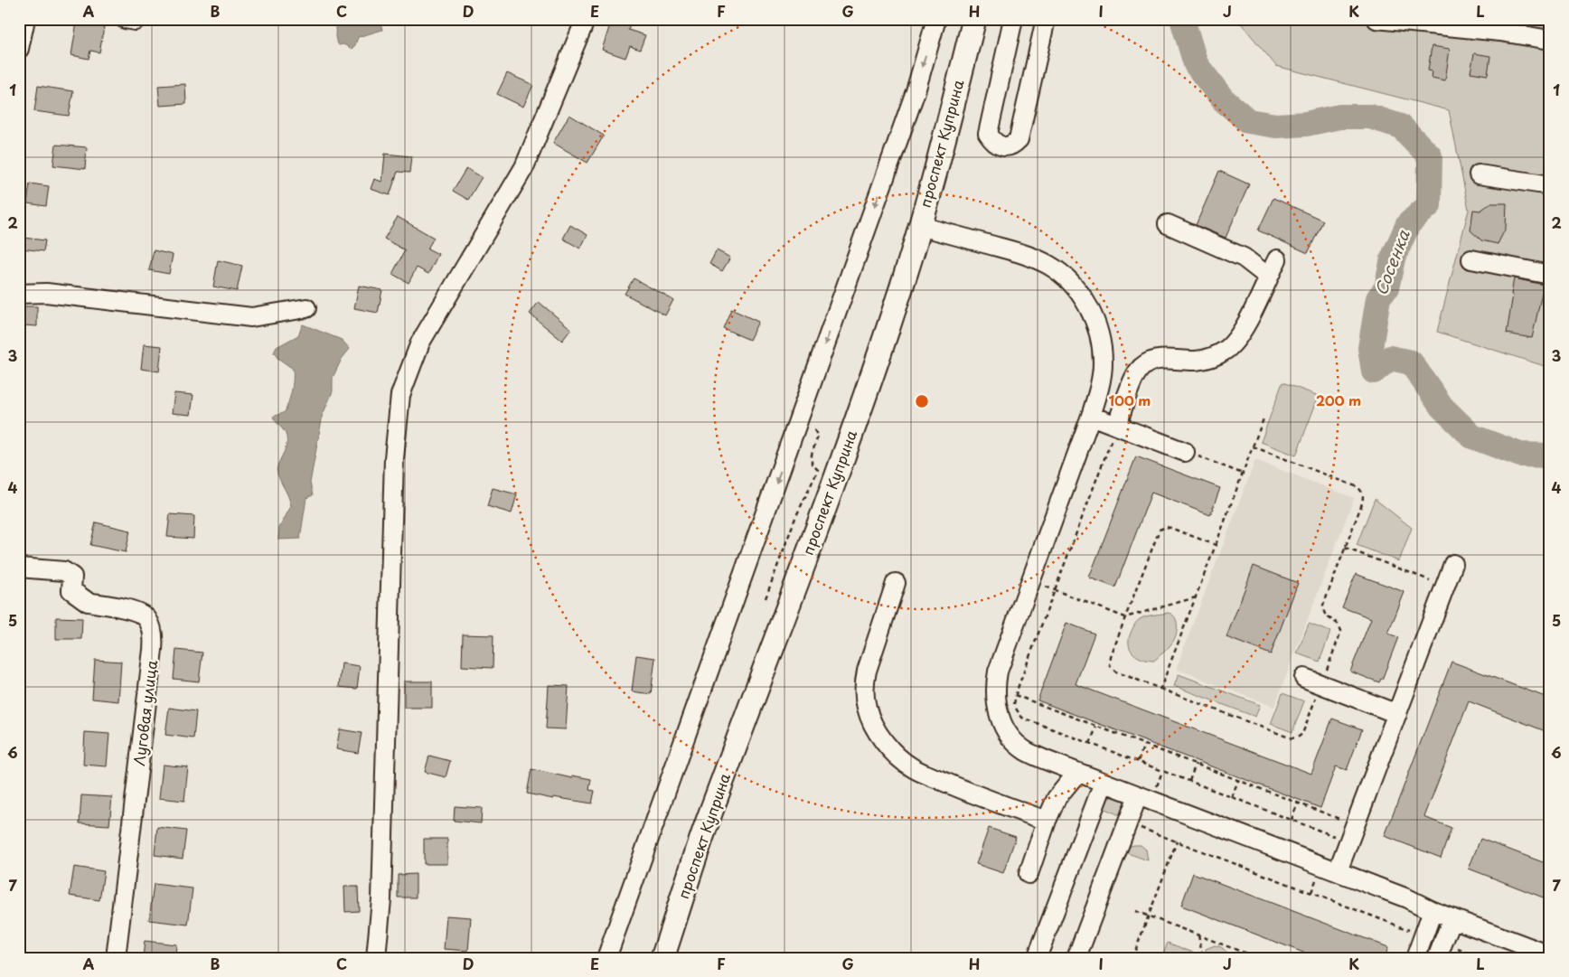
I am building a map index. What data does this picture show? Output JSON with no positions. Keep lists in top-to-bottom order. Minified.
{"streets":{"main road":["проспект Куприна"],"street":["Луговая улица"]},"water":["Сосенка"],"grid":{"columns":["A","B","C","D","E","F","G","H","I","J","K","L"],"rows":["1","2","3","4","5","6","7"]},"rings":["100 m","200 m"]}
